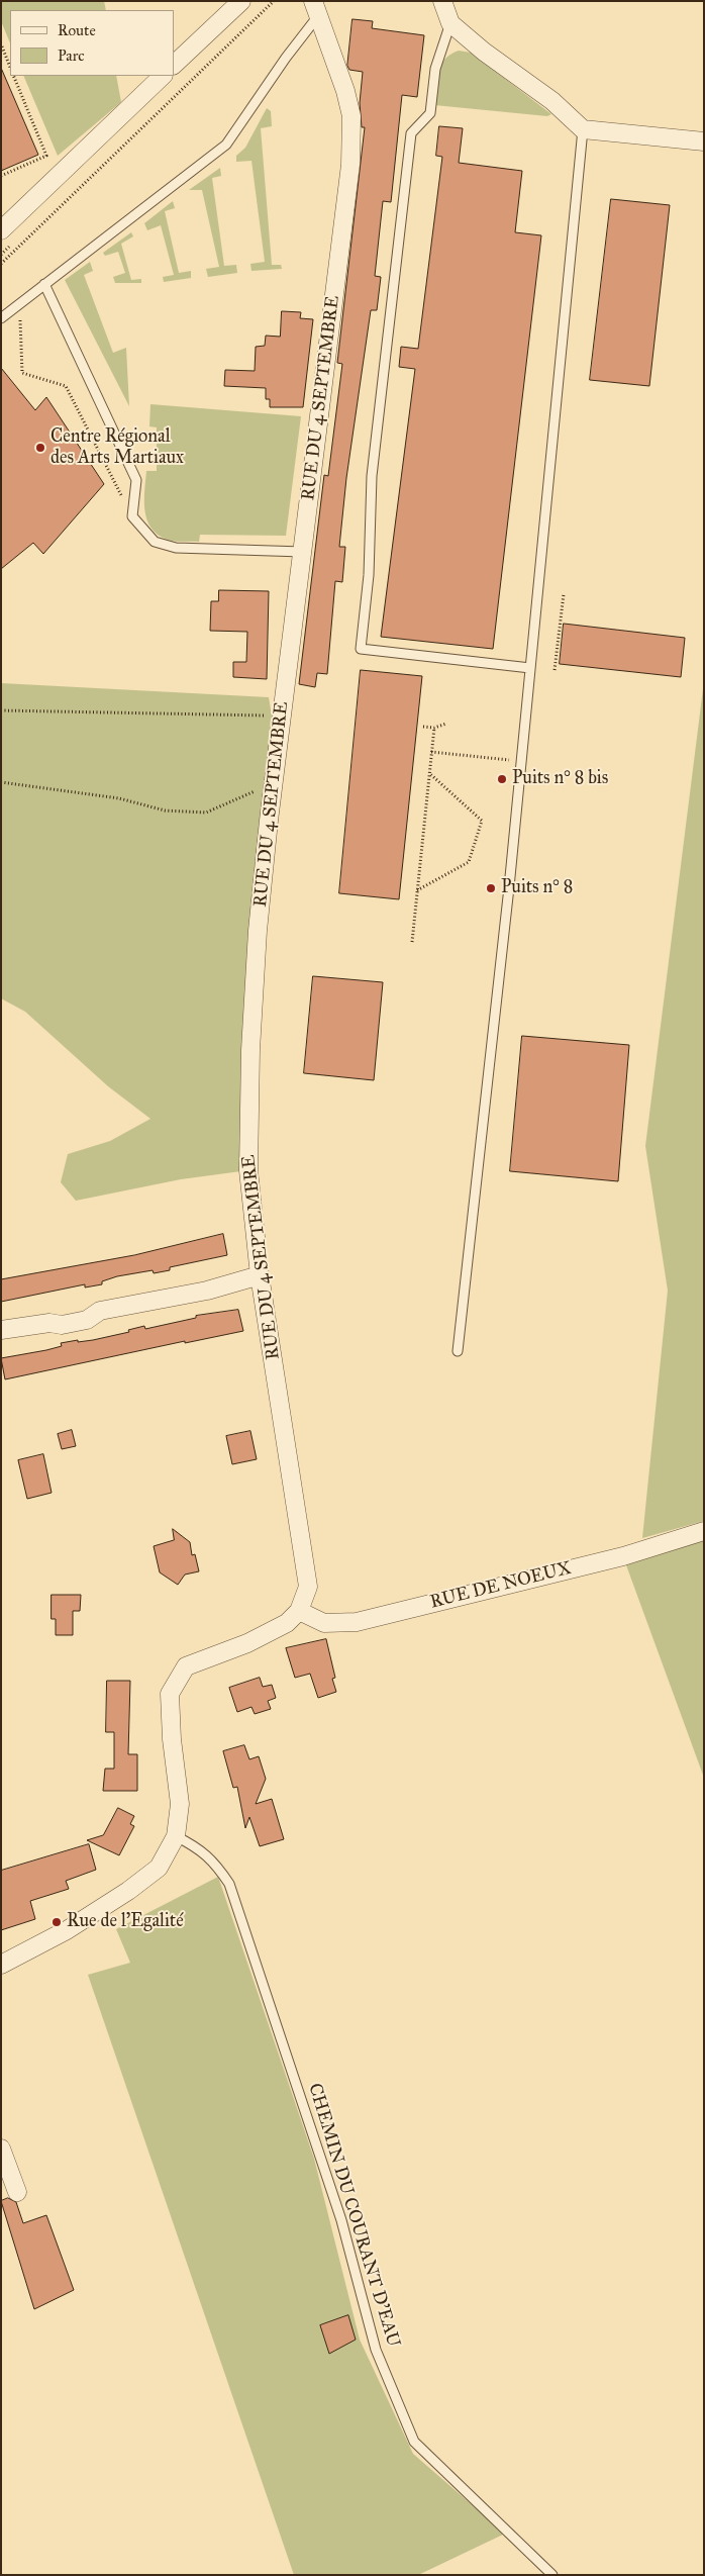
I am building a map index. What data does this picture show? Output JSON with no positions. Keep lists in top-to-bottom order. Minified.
{"streets":{"street":["RUE DU 4 SEPTEMBRE","RUE DE NOEUX"],"lane":["CHEMIN DU COURANT D'EAU"]},"crossings":[["RUE DU 4 SEPTEMBRE","RUE DE NOEUX"]],"places":["Centre Régional des Arts Martiaux","Puits n° 8 bis","Puits n° 8","Rue de l'Egalité"],"legend":["Route","Parc"]}
